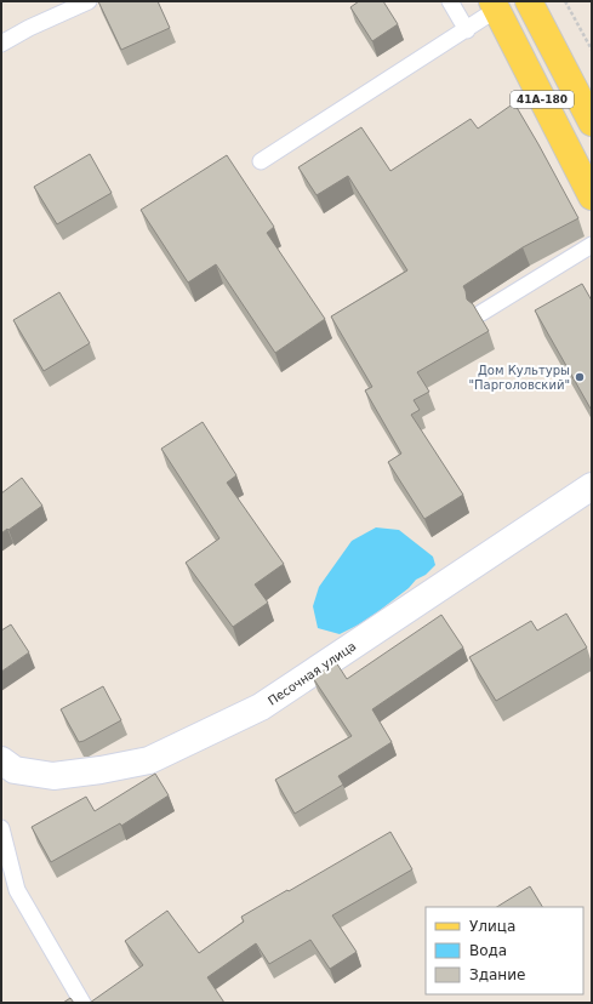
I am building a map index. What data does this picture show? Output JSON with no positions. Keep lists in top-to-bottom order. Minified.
{"streets":{"main road":["41А-180"],"street":["Песочная улица"]},"places":["Дом Культуры \"Парголовский\""],"legend":["Улица","Вода","Здание"]}
